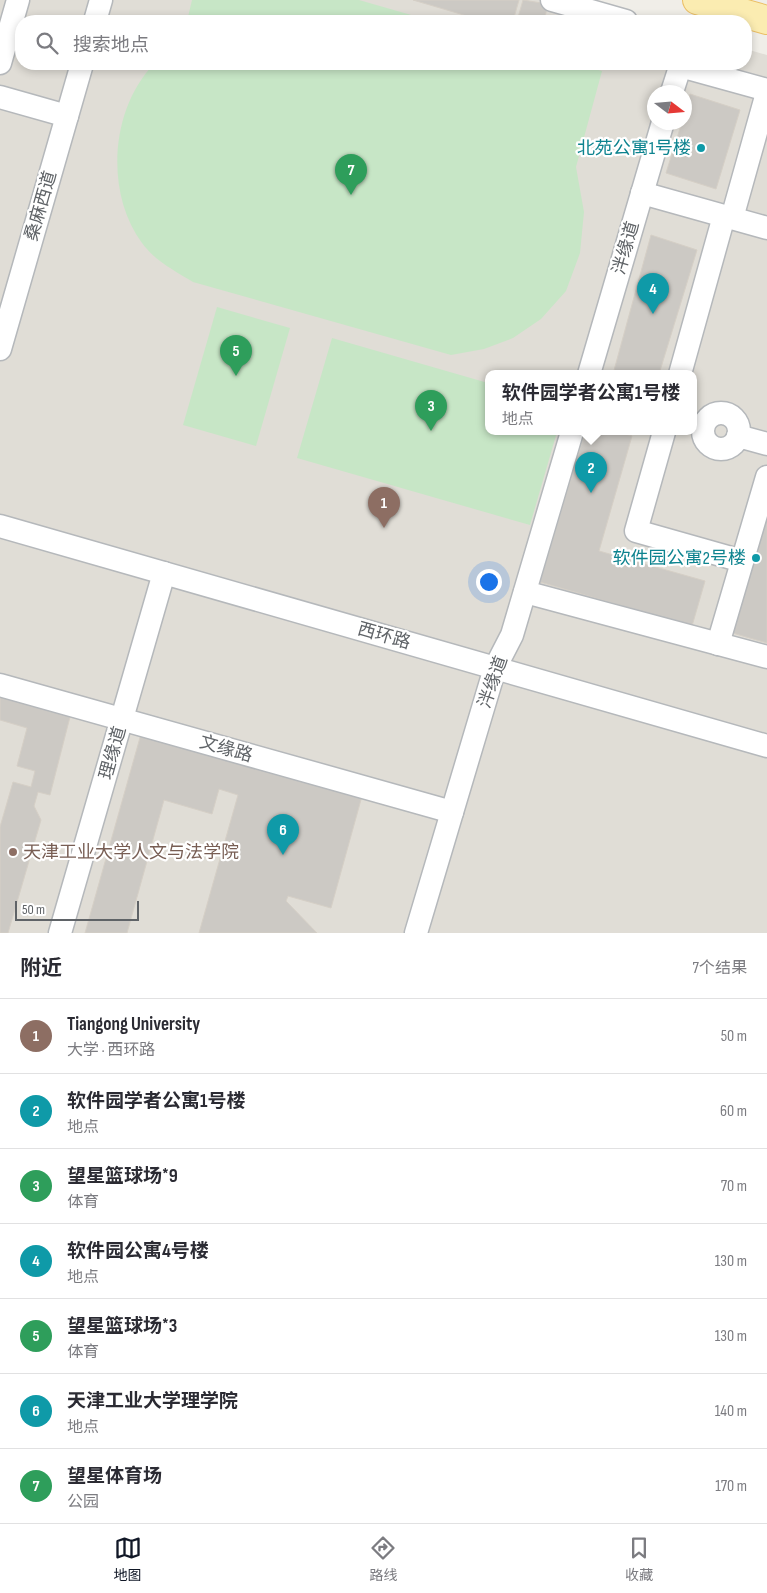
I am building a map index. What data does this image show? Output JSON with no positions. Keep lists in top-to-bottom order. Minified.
{"streets":{"street":["桑麻西道","泮缘道","西环路","文缘路","理缘道"]},"crossings":[["泮缘道","西环路"],["泮缘道","文缘路"],["西环路","理缘道"],["文缘路","理缘道"]],"places":["北苑公寓1号楼","软件园公寓2号楼","天津工业大学人文与法学院"],"scale_bar":"50 m","north":"right","page":{"search":"搜索地点","pins":["7","4","5","3","2","1","6"],"popup":["软件园学者公寓1号楼","地点"],"scale":"50 m","heading":["附近","7个结果"],"list":[{"mark":"1","name":"Tiangong University","note":"大学 · 西环路","value":"50 m"},{"mark":"2","name":"软件园学者公寓1号楼","note":"地点","value":"60 m"},{"mark":"3","name":"望星篮球场*9","note":"体育","value":"70 m"},{"mark":"4","name":"软件园公寓4号楼","note":"地点","value":"130 m"},{"mark":"5","name":"望星篮球场*3","note":"体育","value":"130 m"},{"mark":"6","name":"天津工业大学理学院","note":"地点","value":"140 m"},{"mark":"7","name":"望星体育场","note":"公园","value":"170 m"}],"nav":["地图","路线","收藏"]}}
